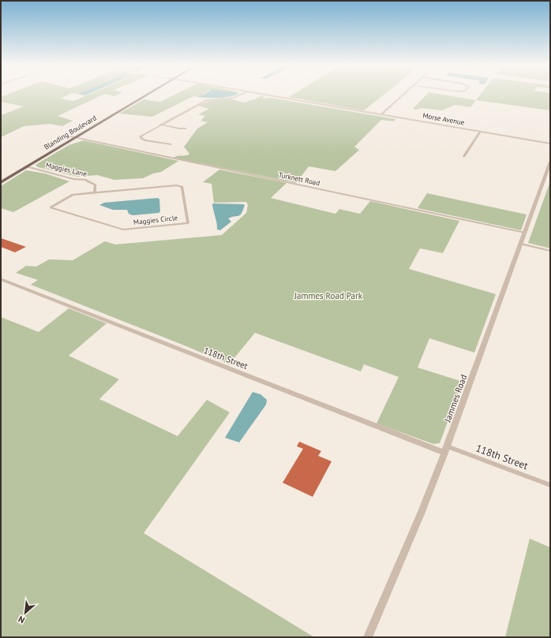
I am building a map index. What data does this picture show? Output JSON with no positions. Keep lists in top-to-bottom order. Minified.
{"streets":{"main road":["Blanding Boulevard"],"street":["Morse Avenue","Maggies Lane","Turknett Road","Maggies Circle","118th Street","Jammes Road"]},"crossings":[["Blanding Boulevard","Maggies Lane"],["Blanding Boulevard","Turknett Road"],["Maggies Lane","Maggies Circle"],["Turknett Road","Jammes Road"],["118th Street","Jammes Road"]],"parks":["Jammes Road Park"],"north":"bottom left"}
